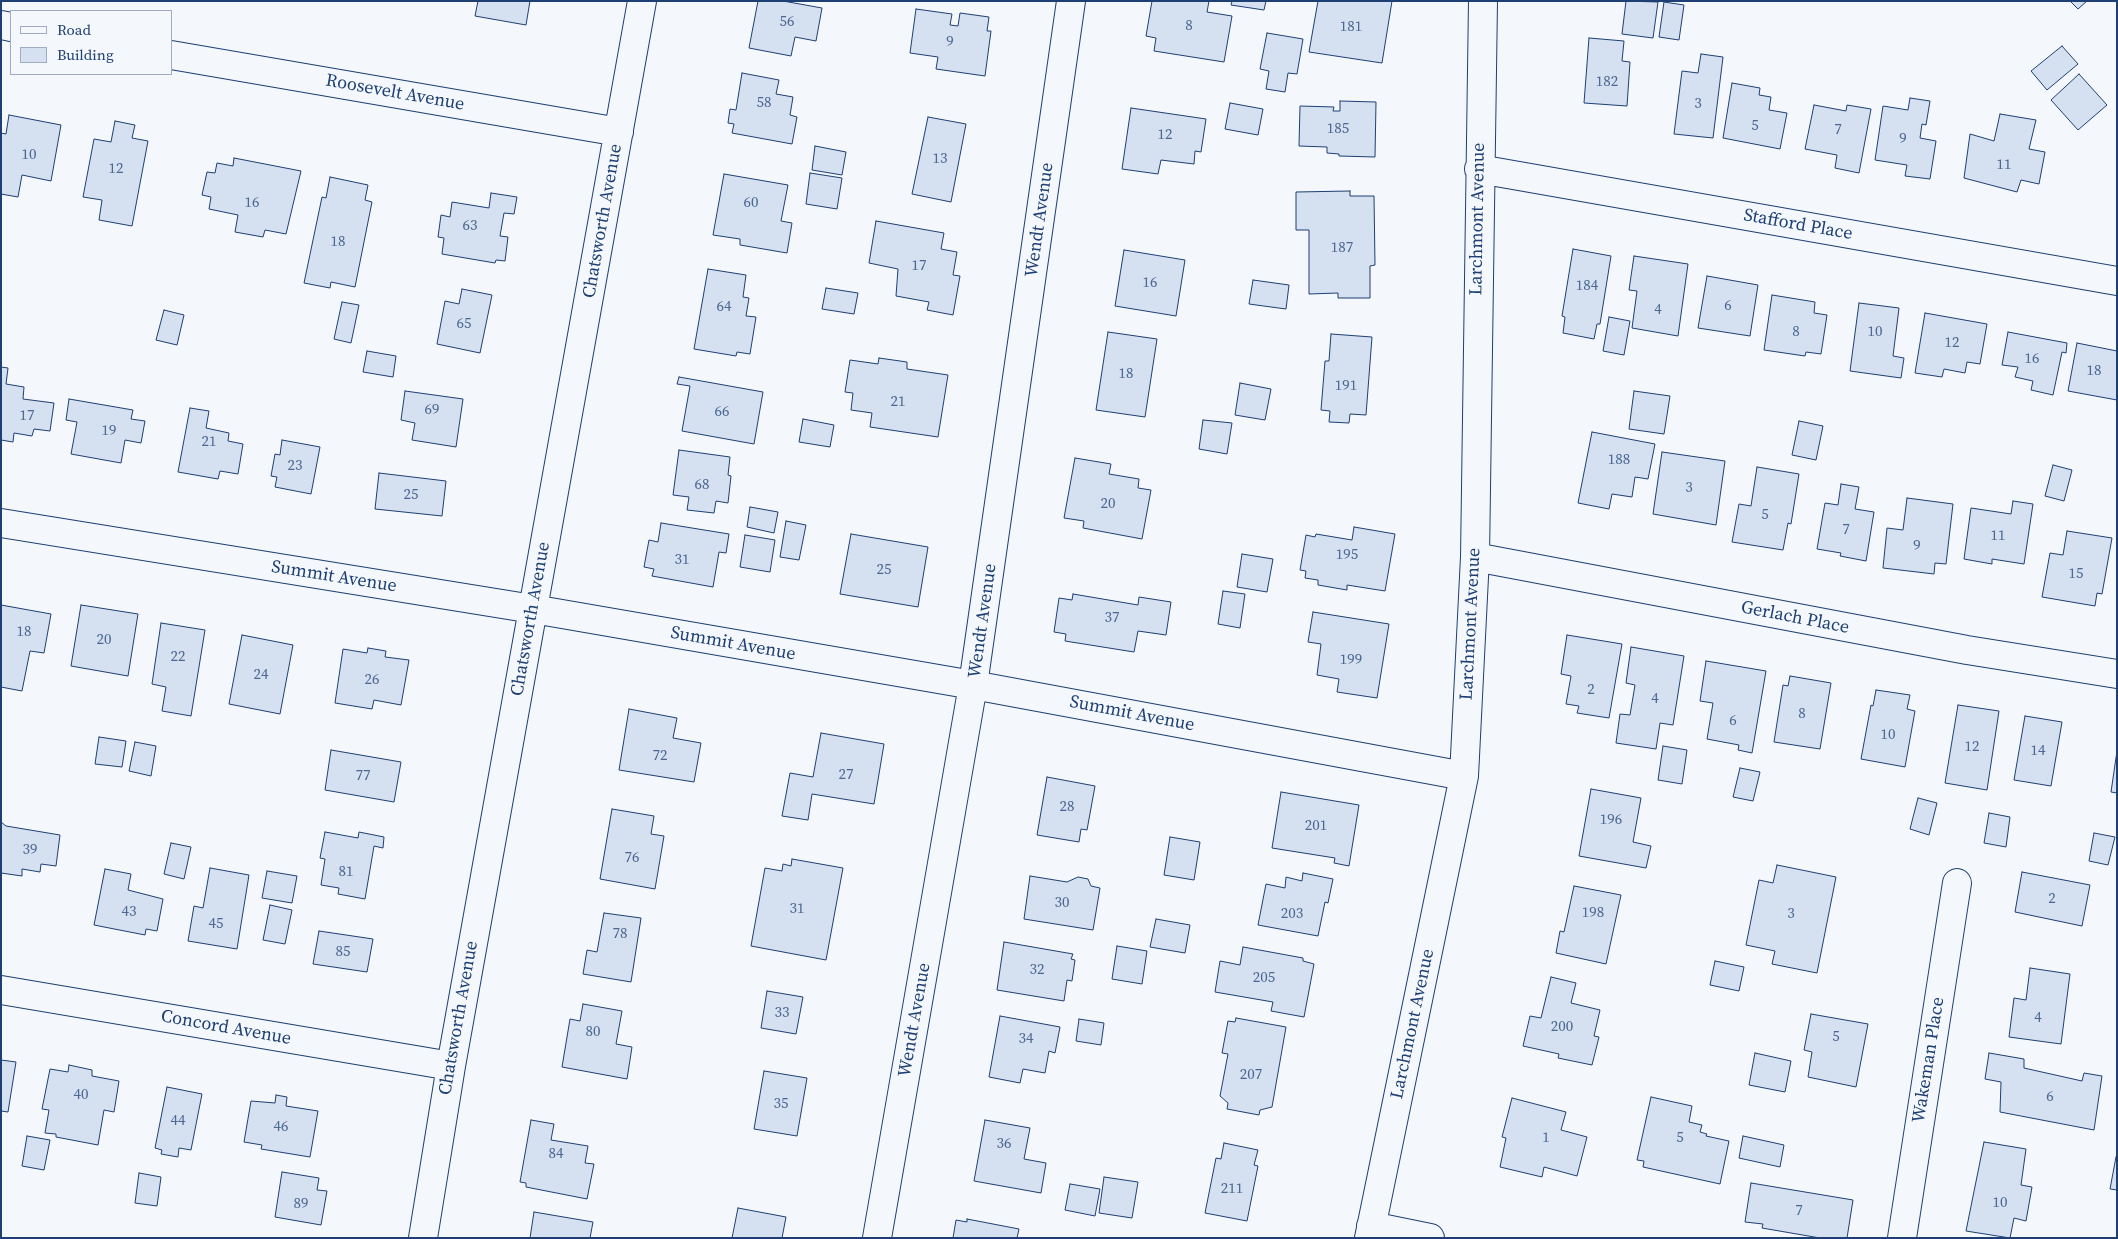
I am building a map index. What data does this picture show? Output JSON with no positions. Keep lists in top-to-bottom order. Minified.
{"streets":{"street":["Roosevelt Avenue","Larchmont Avenue","Wendt Avenue","Chatsworth Avenue","Stafford Place","Summit Avenue","Gerlach Place","Concord Avenue","Wakeman Place"]},"crossings":[["Roosevelt Avenue","Chatsworth Avenue"],["Larchmont Avenue","Stafford Place"],["Larchmont Avenue","Summit Avenue"],["Larchmont Avenue","Gerlach Place"],["Wendt Avenue","Summit Avenue"],["Chatsworth Avenue","Summit Avenue"],["Chatsworth Avenue","Concord Avenue"]],"house_numbers":["56","8","181","9","182","58","3","5","185","7","12","9","10","13","11","12","16","60","63","18","187","17","16","184","6","64","4","65","8","10","12","16","18","18","191","21","69","66","17","19","21","188","23","68","3","25","20","5","7","11","9","195","31","25","15","37","18","20","22","199","24","26","2","4","8","6","10","12","14","72","27","77","28","196","201","39","76","81","2","30","31","43","198","203","3","45","78","85","32","205","33","4","200","80","5","34","207","40","6","35","44","46","1","5","36","84","211","10","89","7"],"legend":["Road","Building"]}
